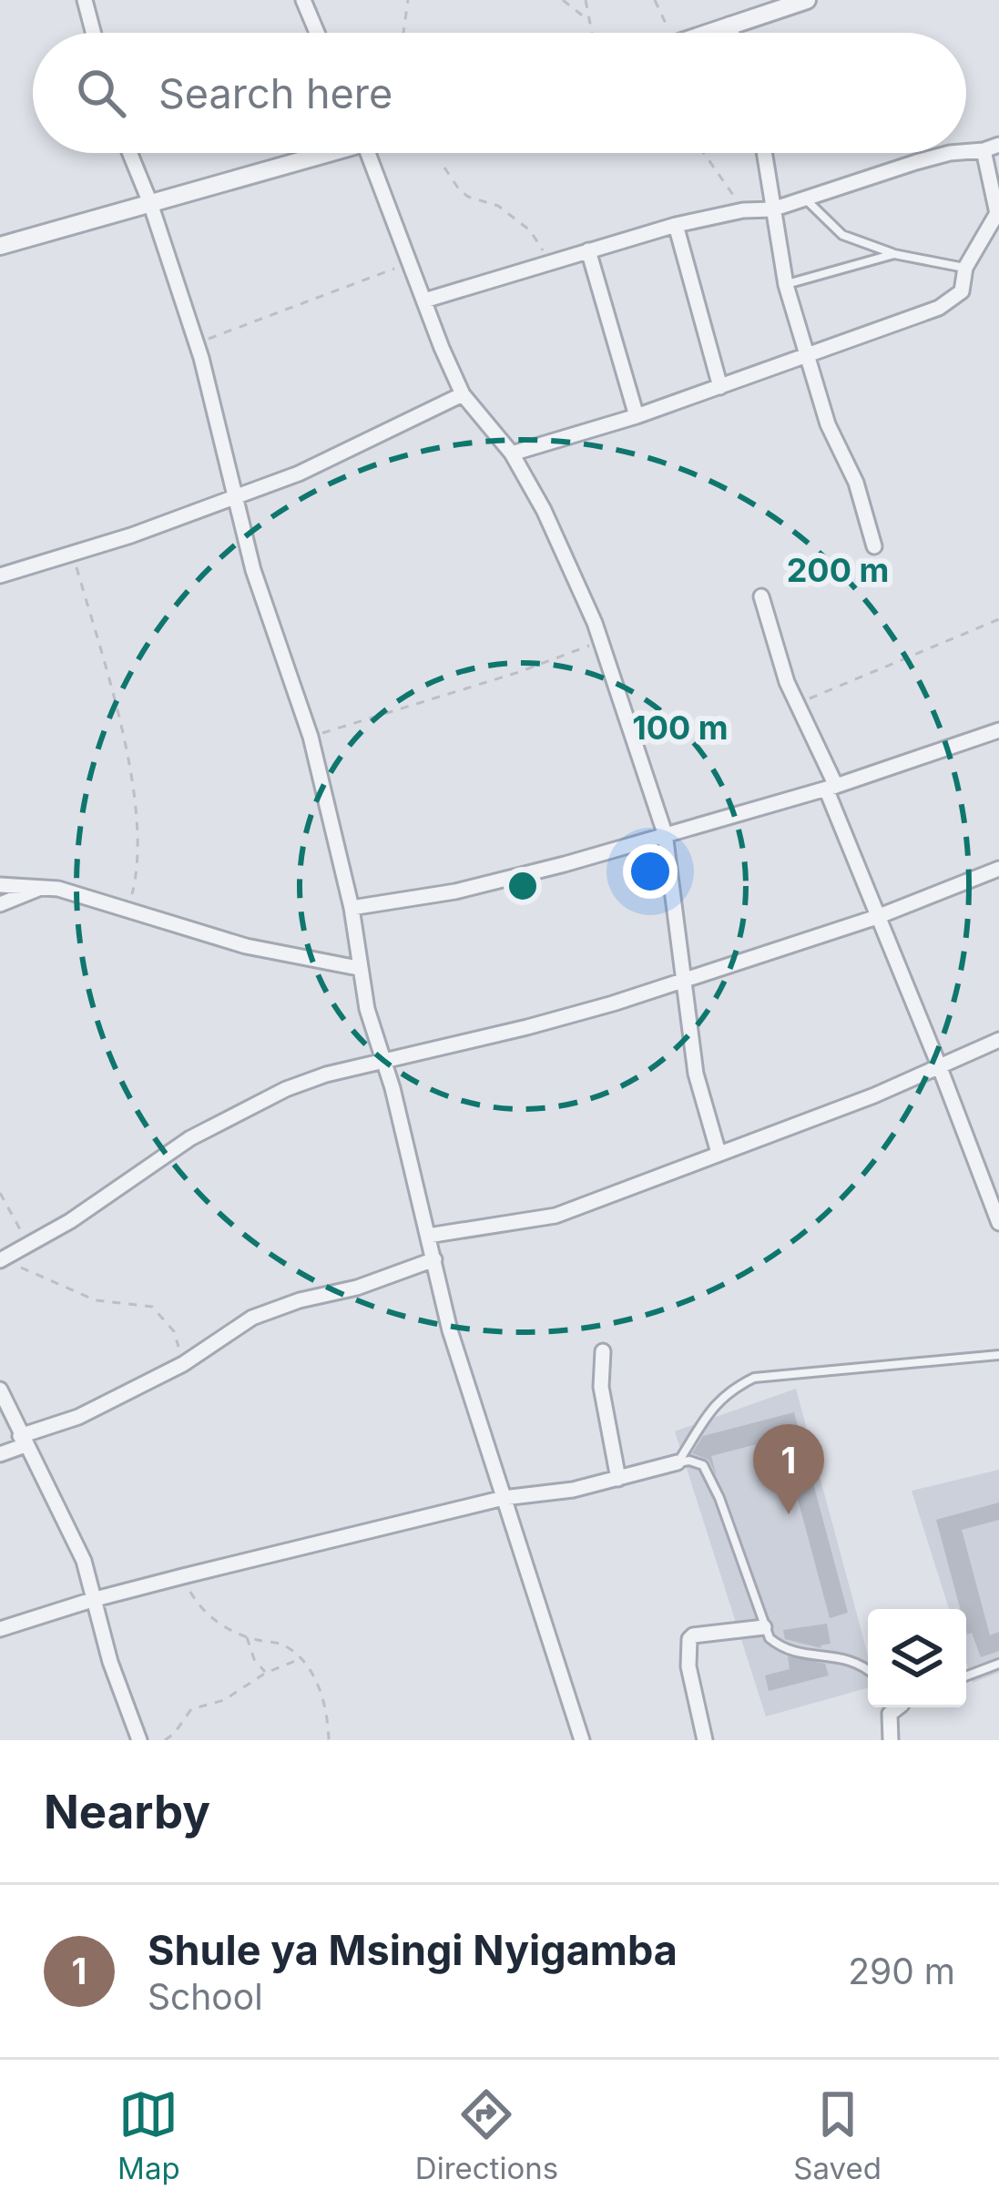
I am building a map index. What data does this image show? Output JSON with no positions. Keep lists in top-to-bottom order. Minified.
{"page":{"search":"Search here","pins":"1","heading":"Nearby","list":[{"mark":"1","name":"Shule ya Msingi Nyigamba","note":"School","value":"290 m"}],"nav":["Map","Directions","Saved"]},"rings":["200 m","100 m"]}
